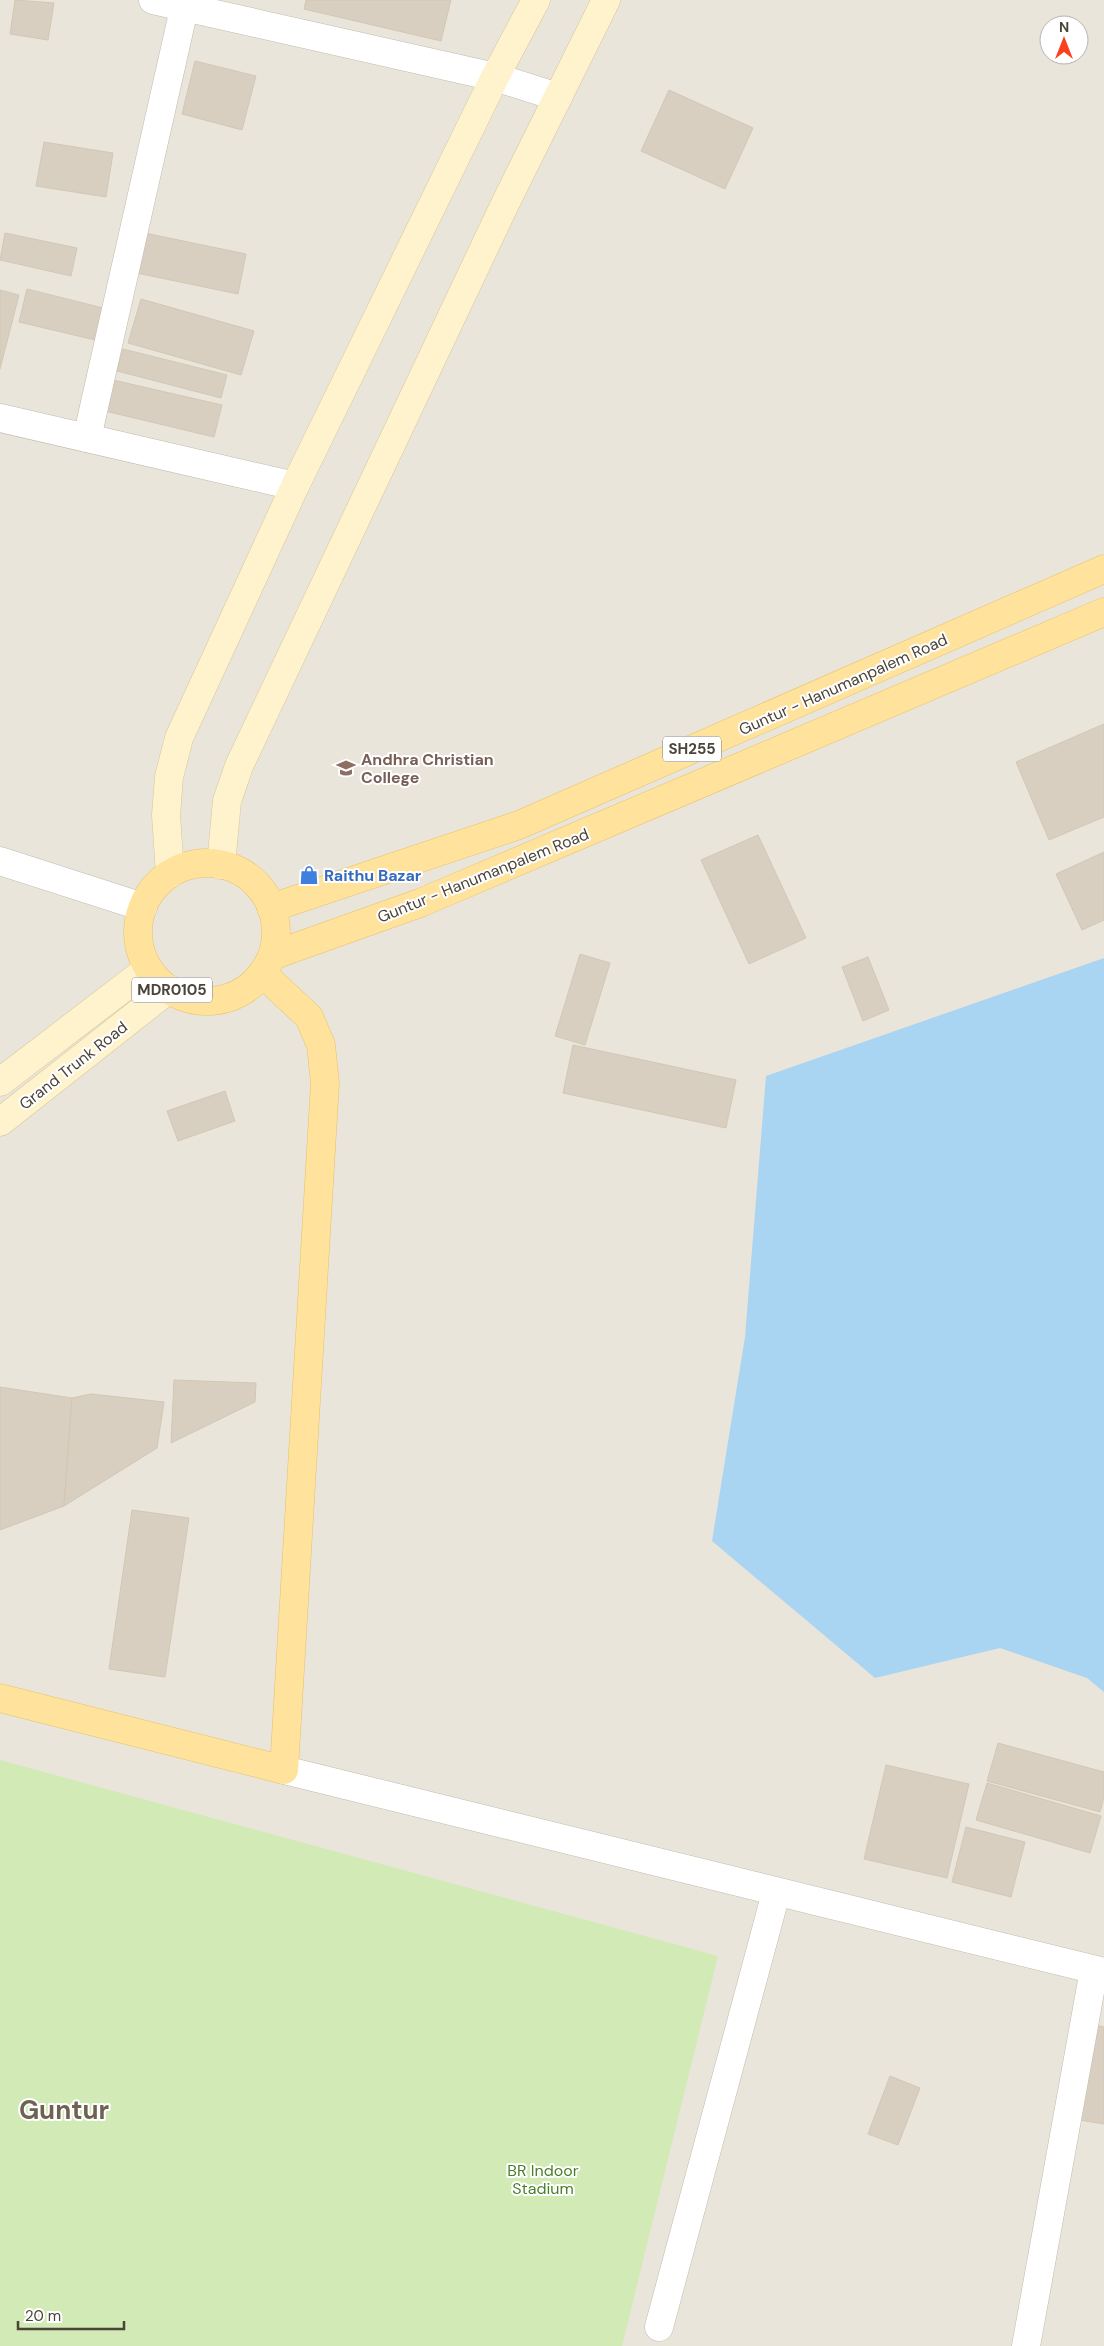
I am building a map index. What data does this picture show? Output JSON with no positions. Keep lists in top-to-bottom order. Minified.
{"streets":{"main road":["Guntur - Hanumanpalem Road","SH255","MDR0105","Grand Trunk Road"]},"crossings":[["Guntur - Hanumanpalem Road","MDR0105"],["Guntur - Hanumanpalem Road","Grand Trunk Road"],["MDR0105","Grand Trunk Road"]],"districts":["Guntur"],"parks":["BR Indoor Stadium"],"places":{"school or university":["Andhra Christian College"],"shop":["Raithu Bazar"]},"scale_bar":"20 m","north":"top"}
